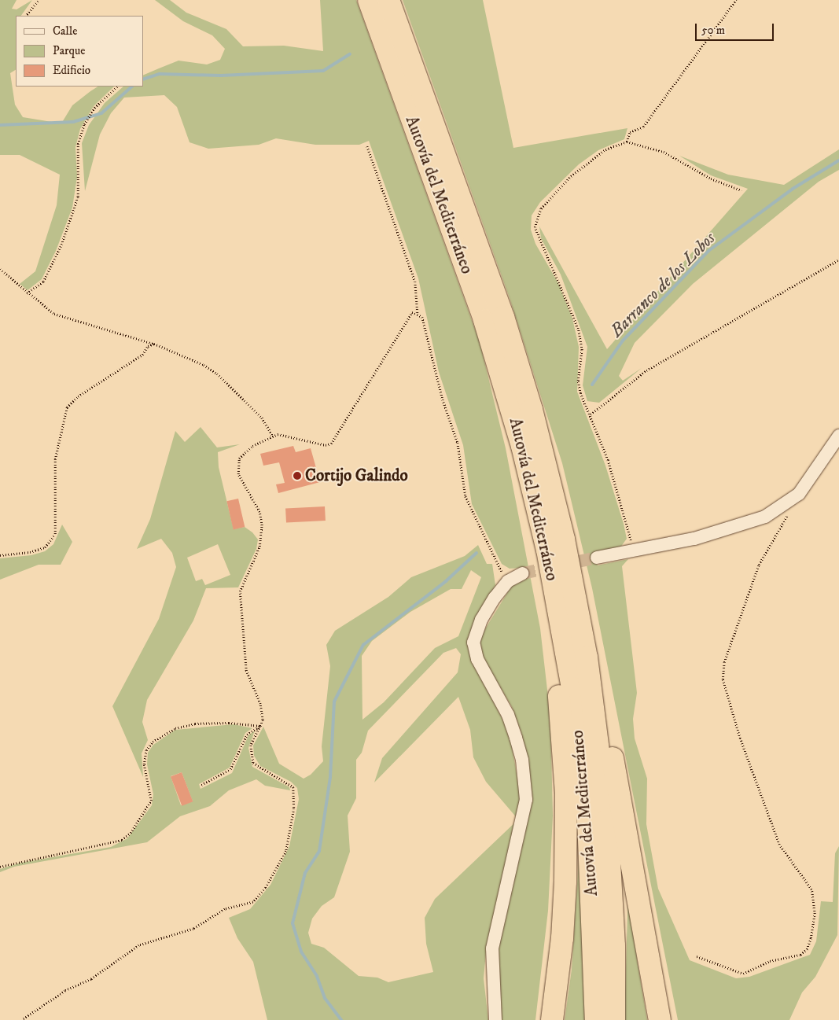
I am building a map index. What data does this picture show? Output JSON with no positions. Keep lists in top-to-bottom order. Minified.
{"streets":{"highway":["Autovía del Mediterráneo"]},"water":["Barranco de los Lobos"],"places":["Cortijo Galindo"],"legend":["Calle","Parque","Edificio"],"scale_bar":"50 m"}
